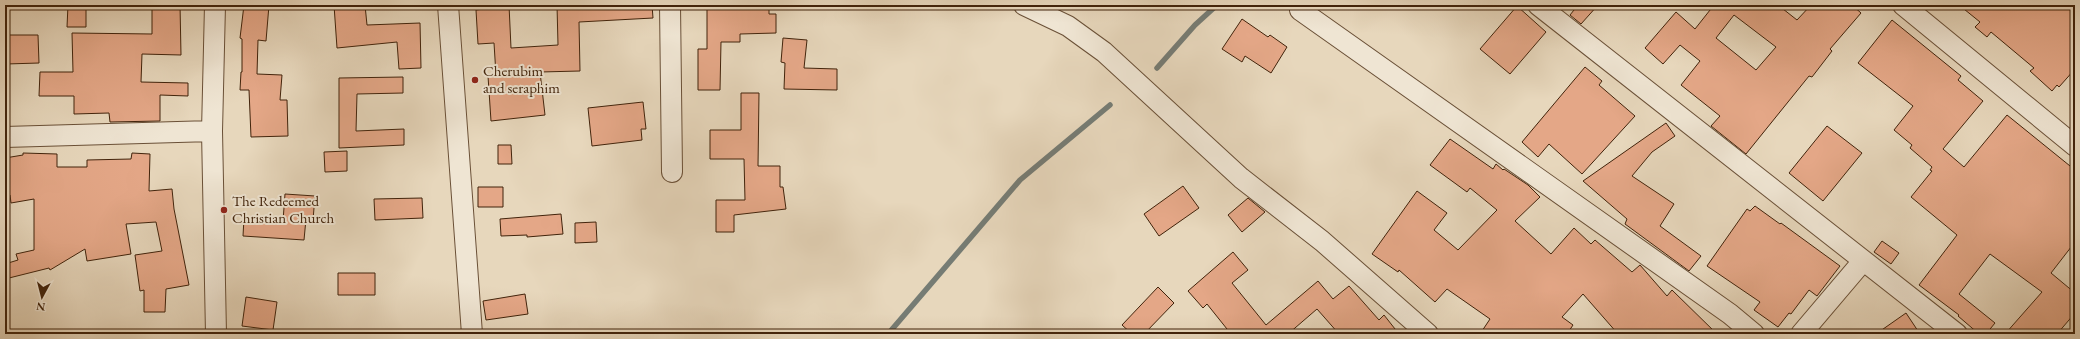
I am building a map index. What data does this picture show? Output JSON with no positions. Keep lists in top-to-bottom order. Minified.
{"places":["Cherubim and seraphim","The Redeemed Christian Church"],"north":"bottom"}
